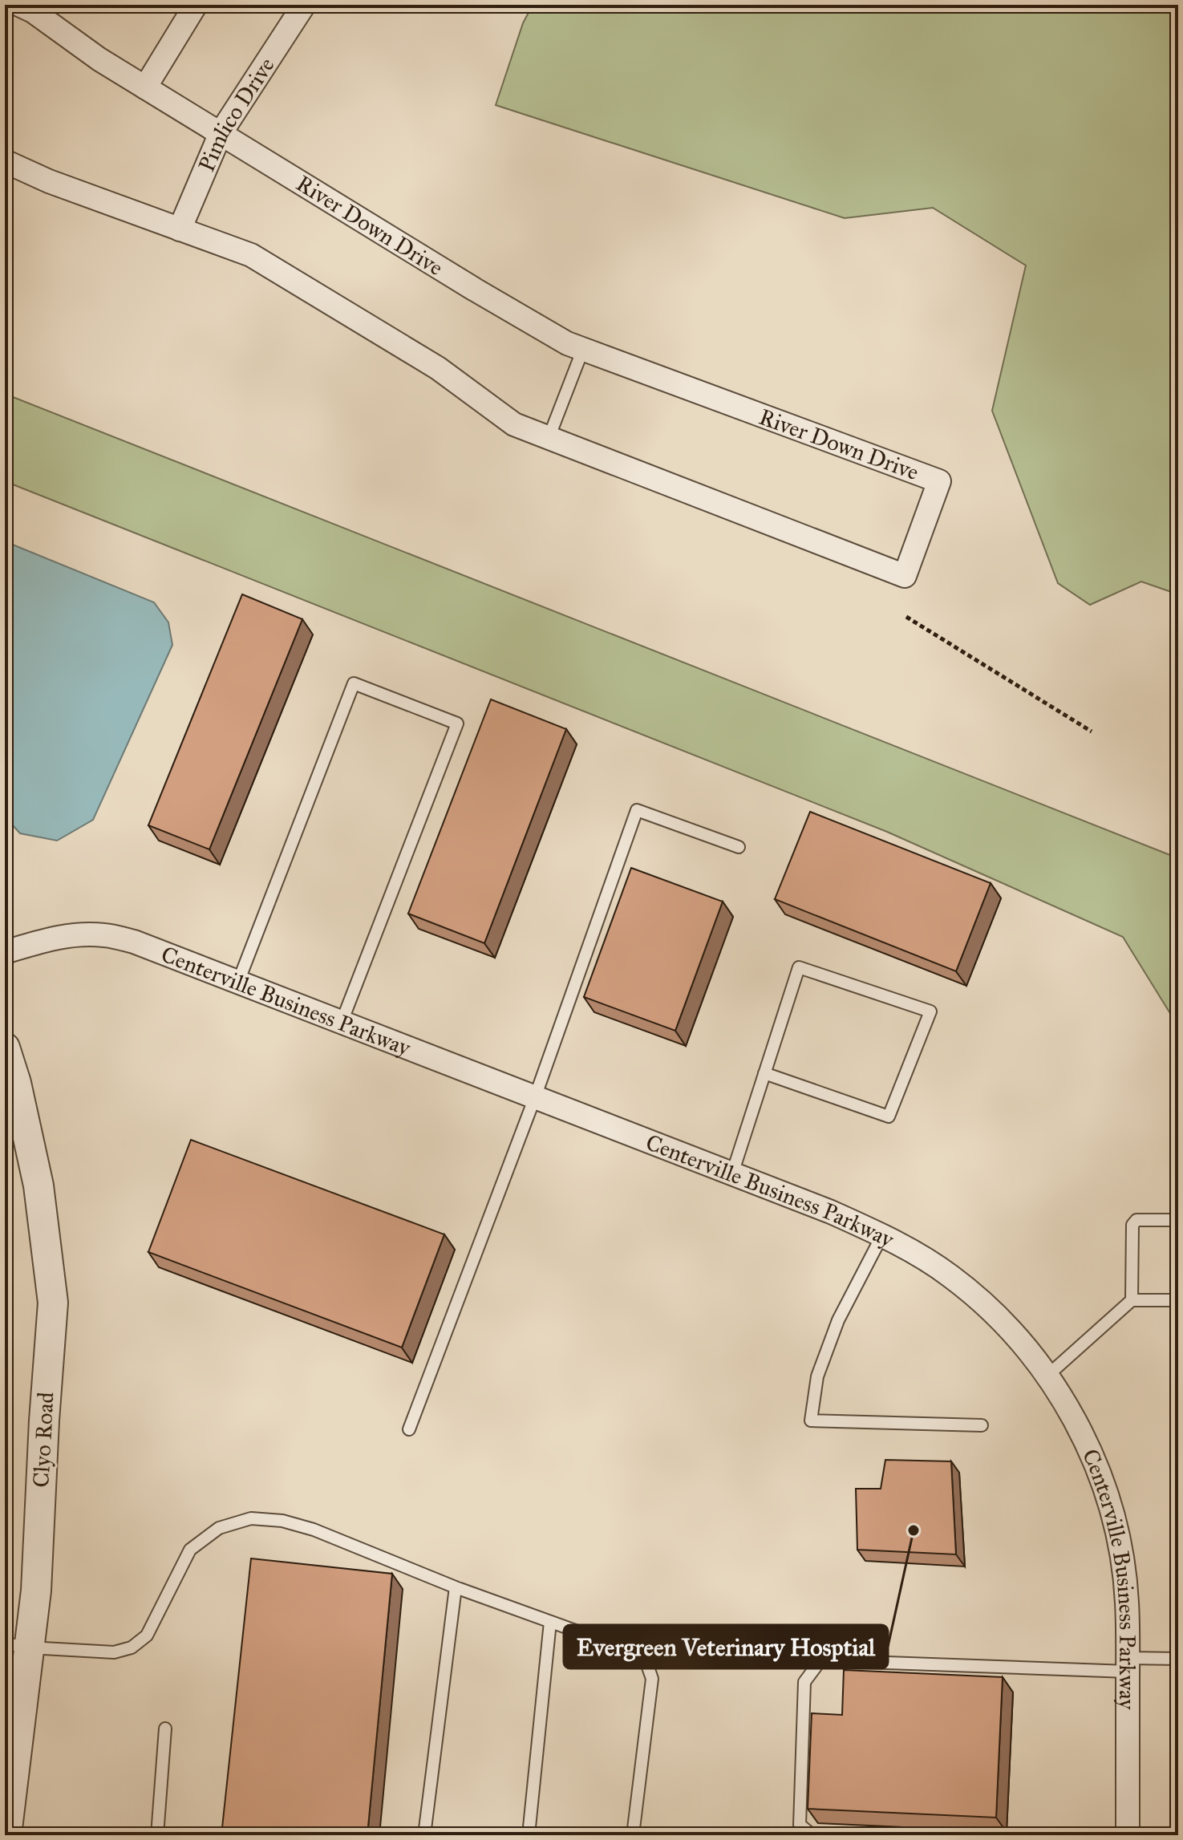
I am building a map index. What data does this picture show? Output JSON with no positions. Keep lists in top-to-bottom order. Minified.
{"streets":{"street":["Pimlico Drive","River Down Drive","Centerville Business Parkway","Clyo Road"]},"crossings":[["Pimlico Drive","River Down Drive"]],"places":["Evergreen Veterinary Hosptial"]}
